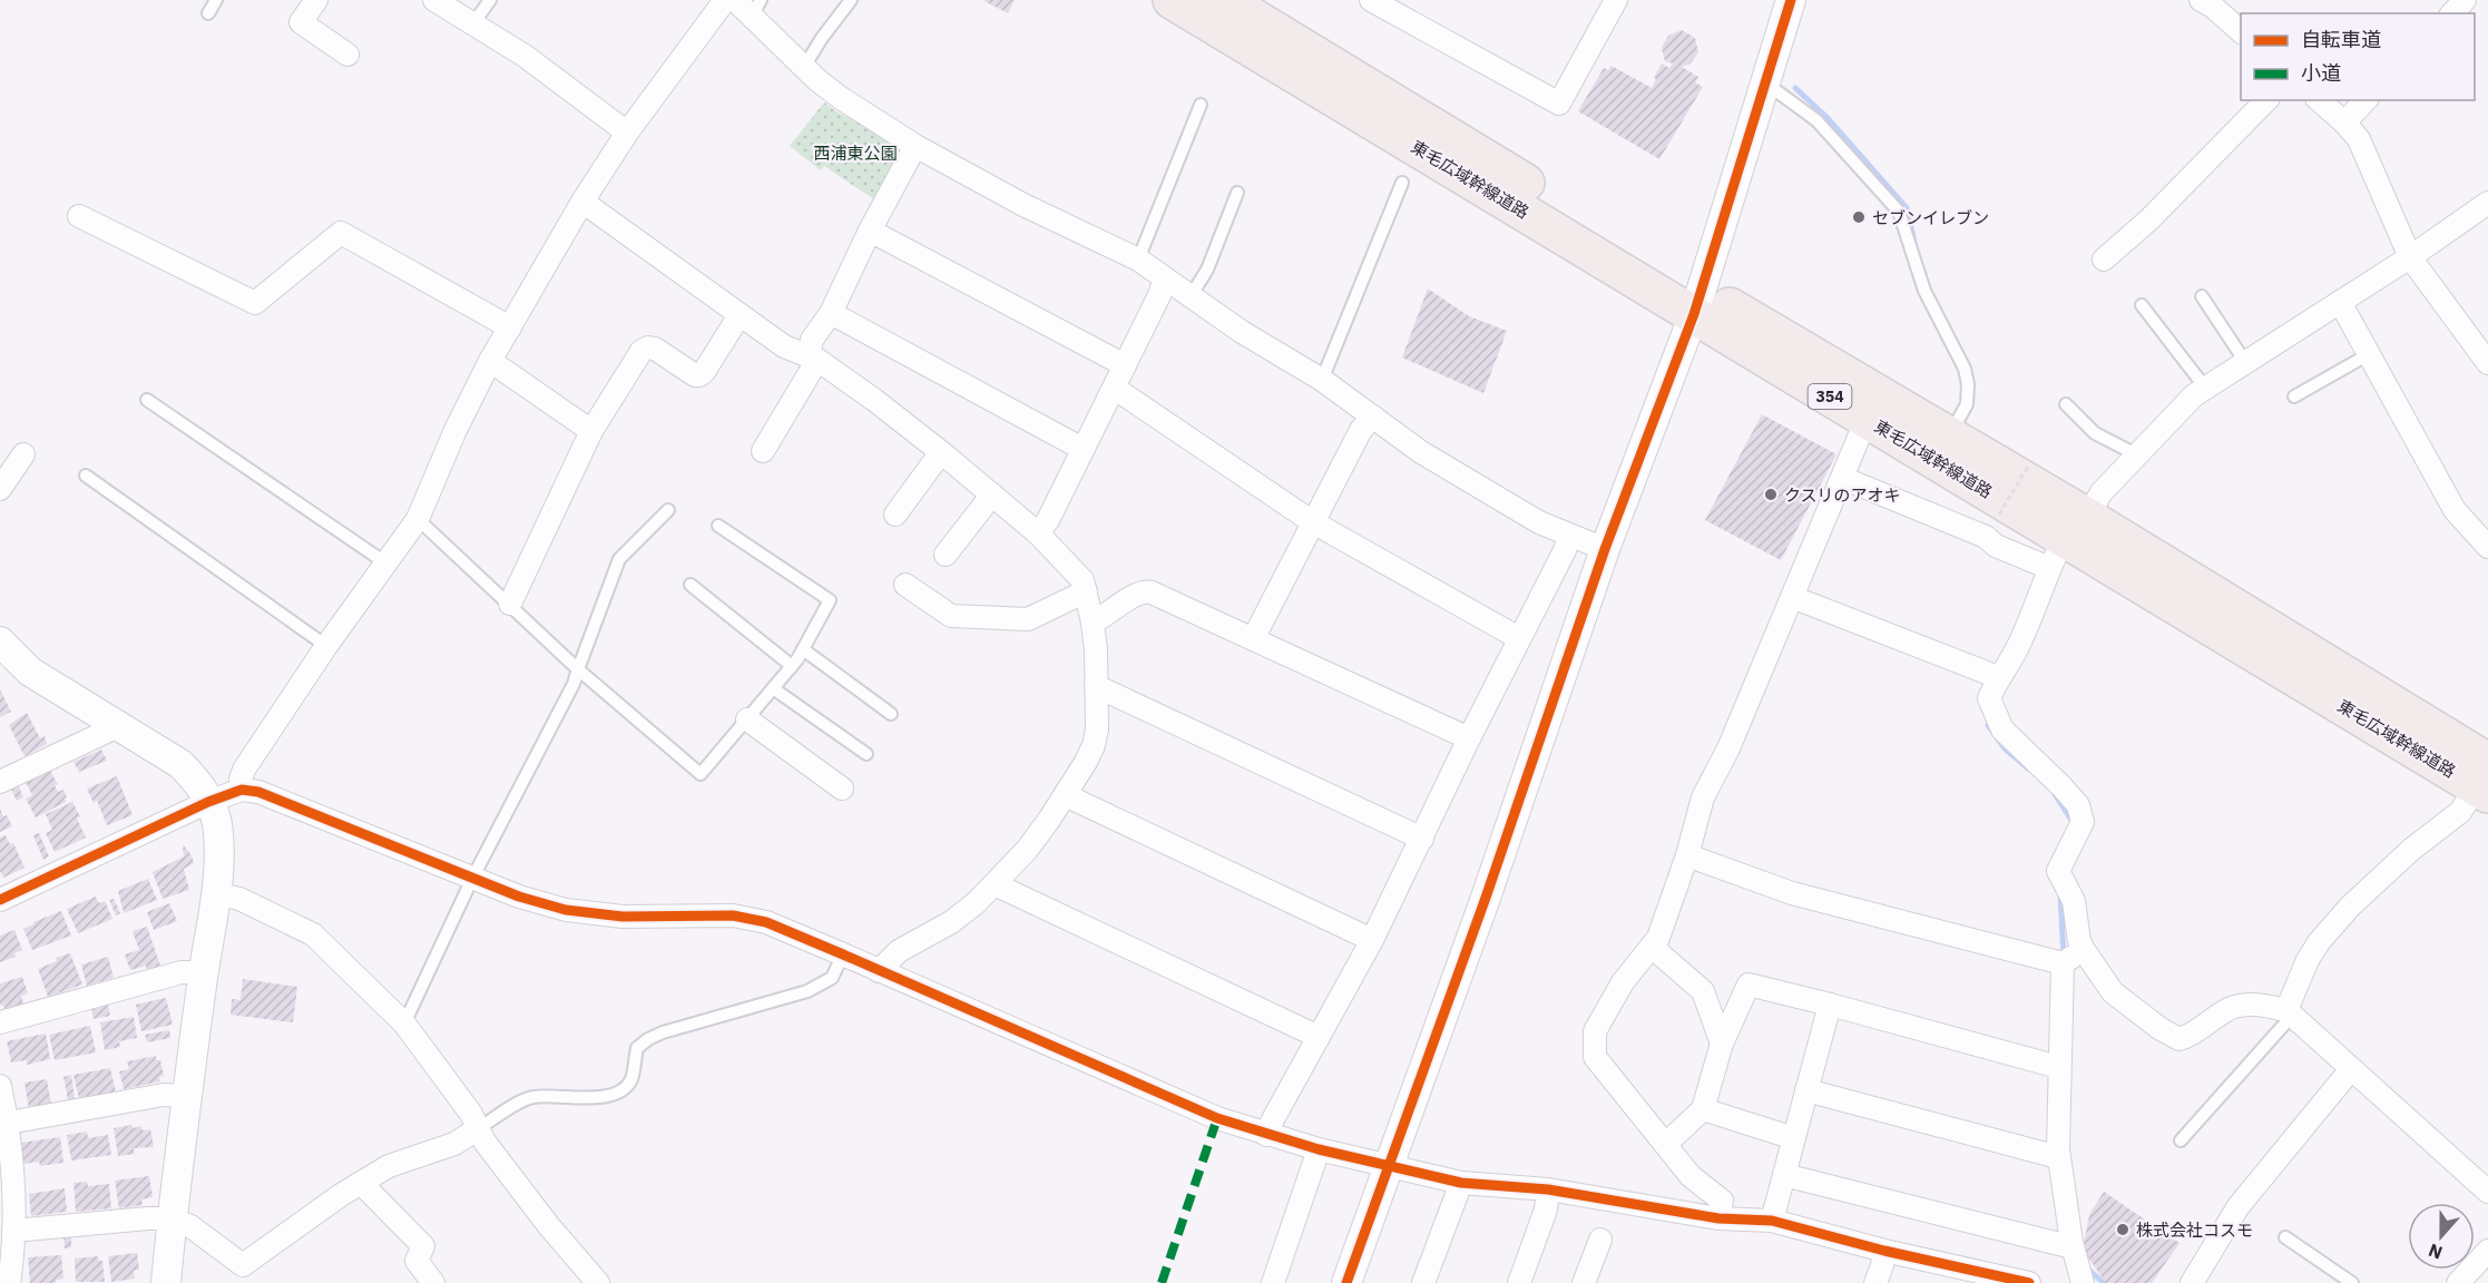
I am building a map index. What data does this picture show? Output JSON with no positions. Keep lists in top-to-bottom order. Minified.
{"streets":{"highway":["東毛広域幹線道路","354"]},"parks":["西浦東公園"],"places":["セブンイレブン","クスリのアオキ","株式会社コスモ"],"legend":["自転車道","小道"],"north":"bottom"}
